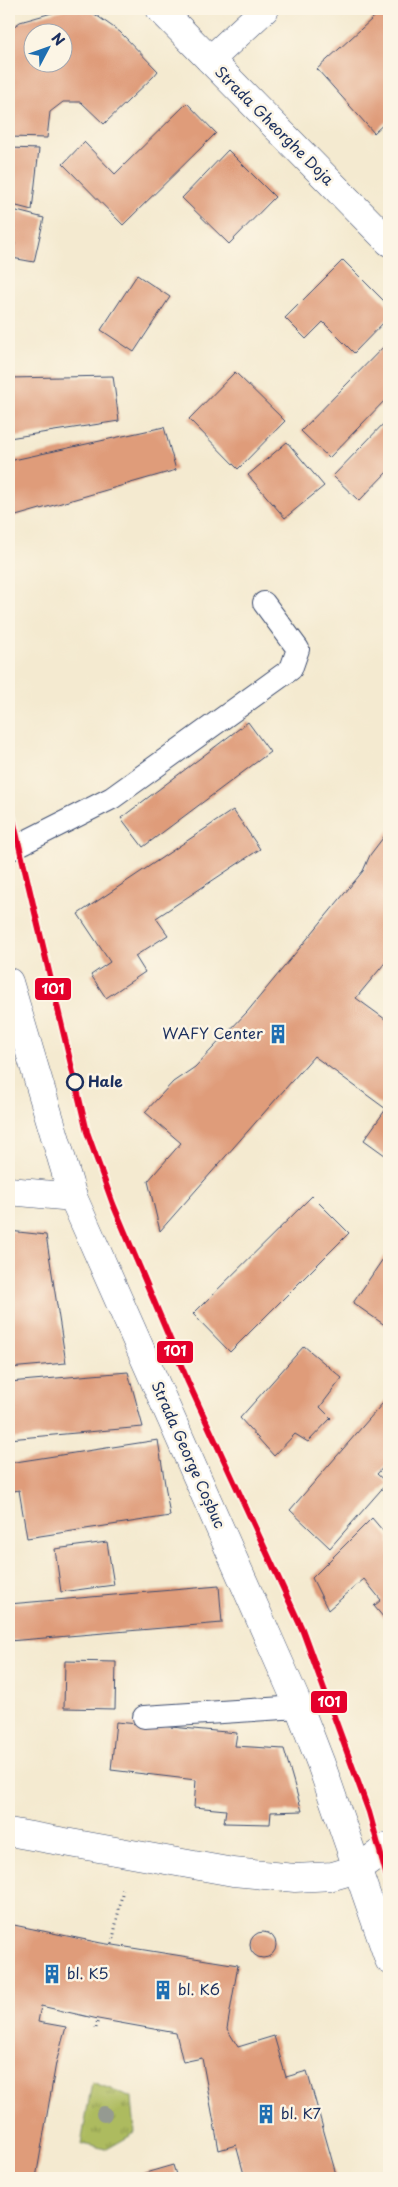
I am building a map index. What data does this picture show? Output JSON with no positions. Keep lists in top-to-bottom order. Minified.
{"streets":{"main road":["Strada Gheorghe Doja","Strada George Coșbuc"]},"places":{"building":["WAFY Center","bl. K5","bl. K6","bl. K7"],"other":["Hale"]},"lines":["transit line 101"],"north":"top right"}
